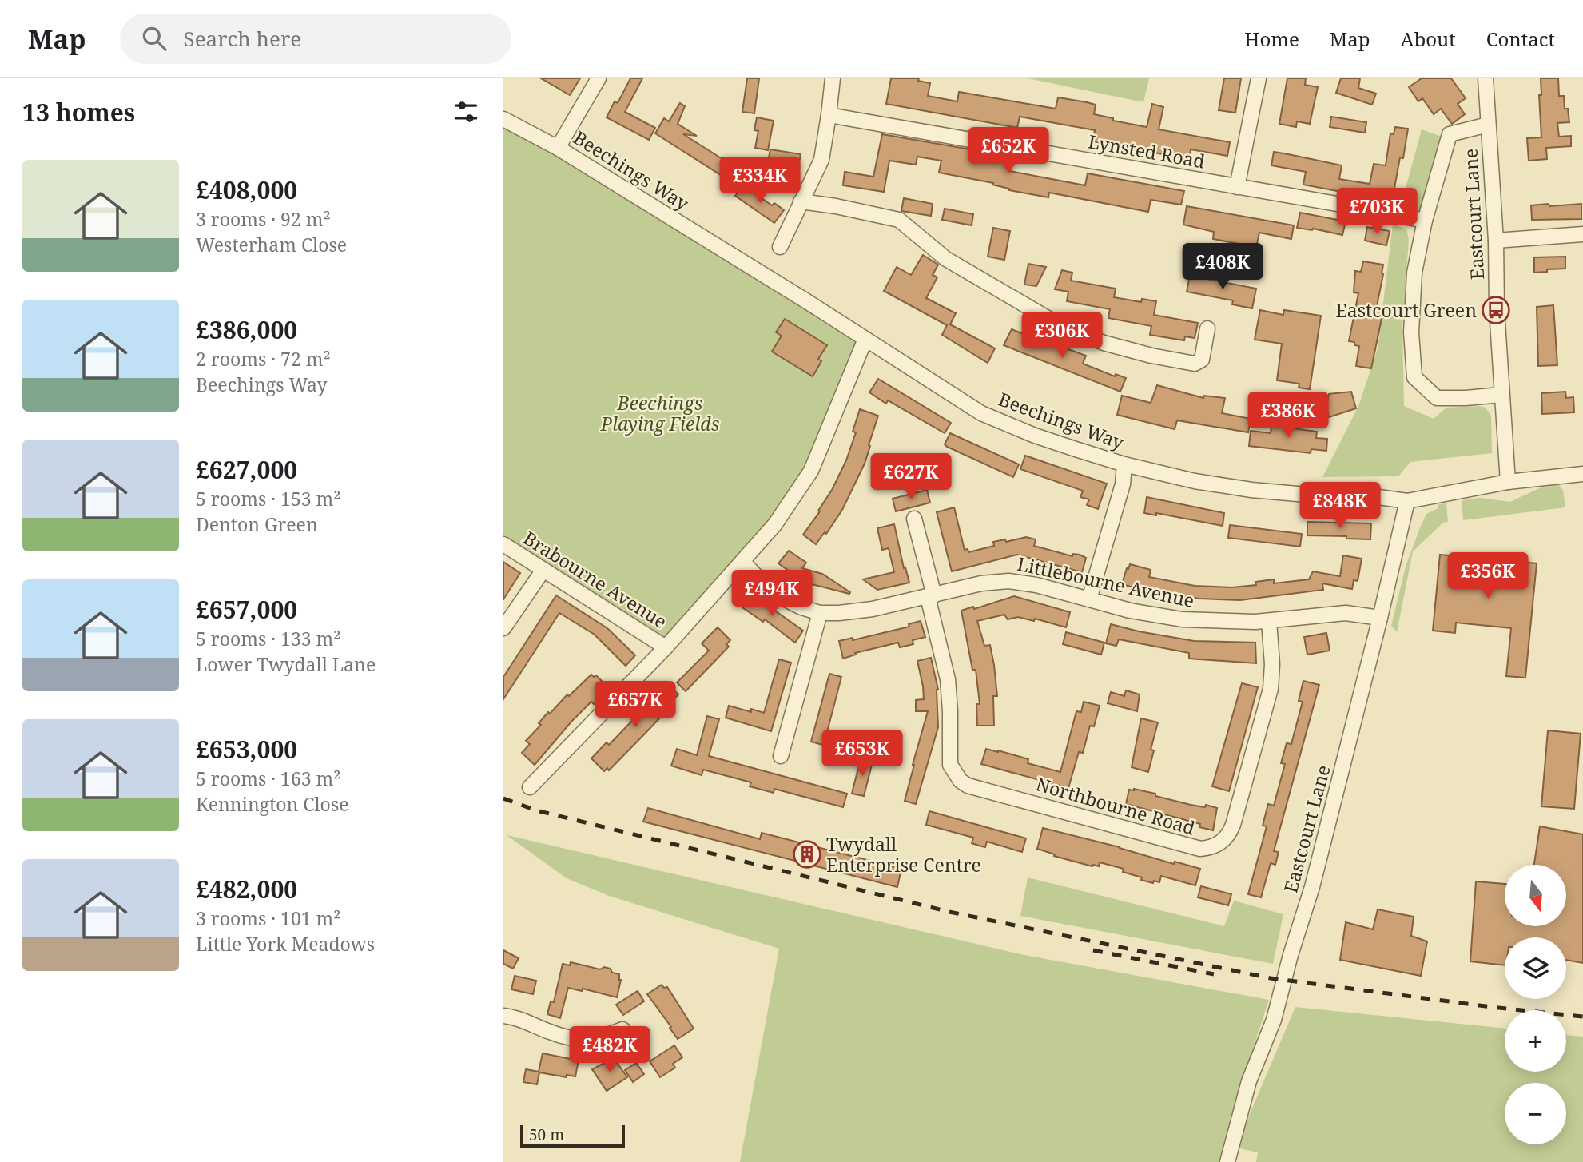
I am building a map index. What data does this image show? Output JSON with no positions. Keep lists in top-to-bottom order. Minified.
{"streets":{"street":["Lynsted Road","Beechings Way","Eastcourt Lane","Brabourne Avenue","Littlebourne Avenue","Northbourne Road"]},"crossings":[["Beechings Way","Eastcourt Lane"],["Eastcourt Lane","Littlebourne Avenue"],["Littlebourne Avenue","Northbourne Road"]],"parks":["Beechings Playing Fields"],"places":{"bus stop":["Eastcourt Green"],"building":["Twydall Enterprise Centre"]},"scale_bar":"50 m","north":"bottom","page":{"header":"Map","search":"Search here","nav":["Home","Map","About","Contact"],"heading":"13 homes","price":["£652K","£334K","£703K","£408K","£306K","£386K","£627K","£848K","£356K","£494K","£657K","£653K","£482K"],"list":[{"name":"£408,000","note":"3 rooms · 92 m² · Westerham Close"},{"name":"£386,000","note":"2 rooms · 72 m² · Beechings Way"},{"name":"£627,000","note":"5 rooms · 153 m² · Denton Green"},{"name":"£657,000","note":"5 rooms · 133 m² · Lower Twydall Lane"},{"name":"£653,000","note":"5 rooms · 163 m² · Kennington Close"},{"name":"£482,000","note":"3 rooms · 101 m² · Little York Meadows"}],"map_buttons":["+","−"],"scale":"50 m"}}
